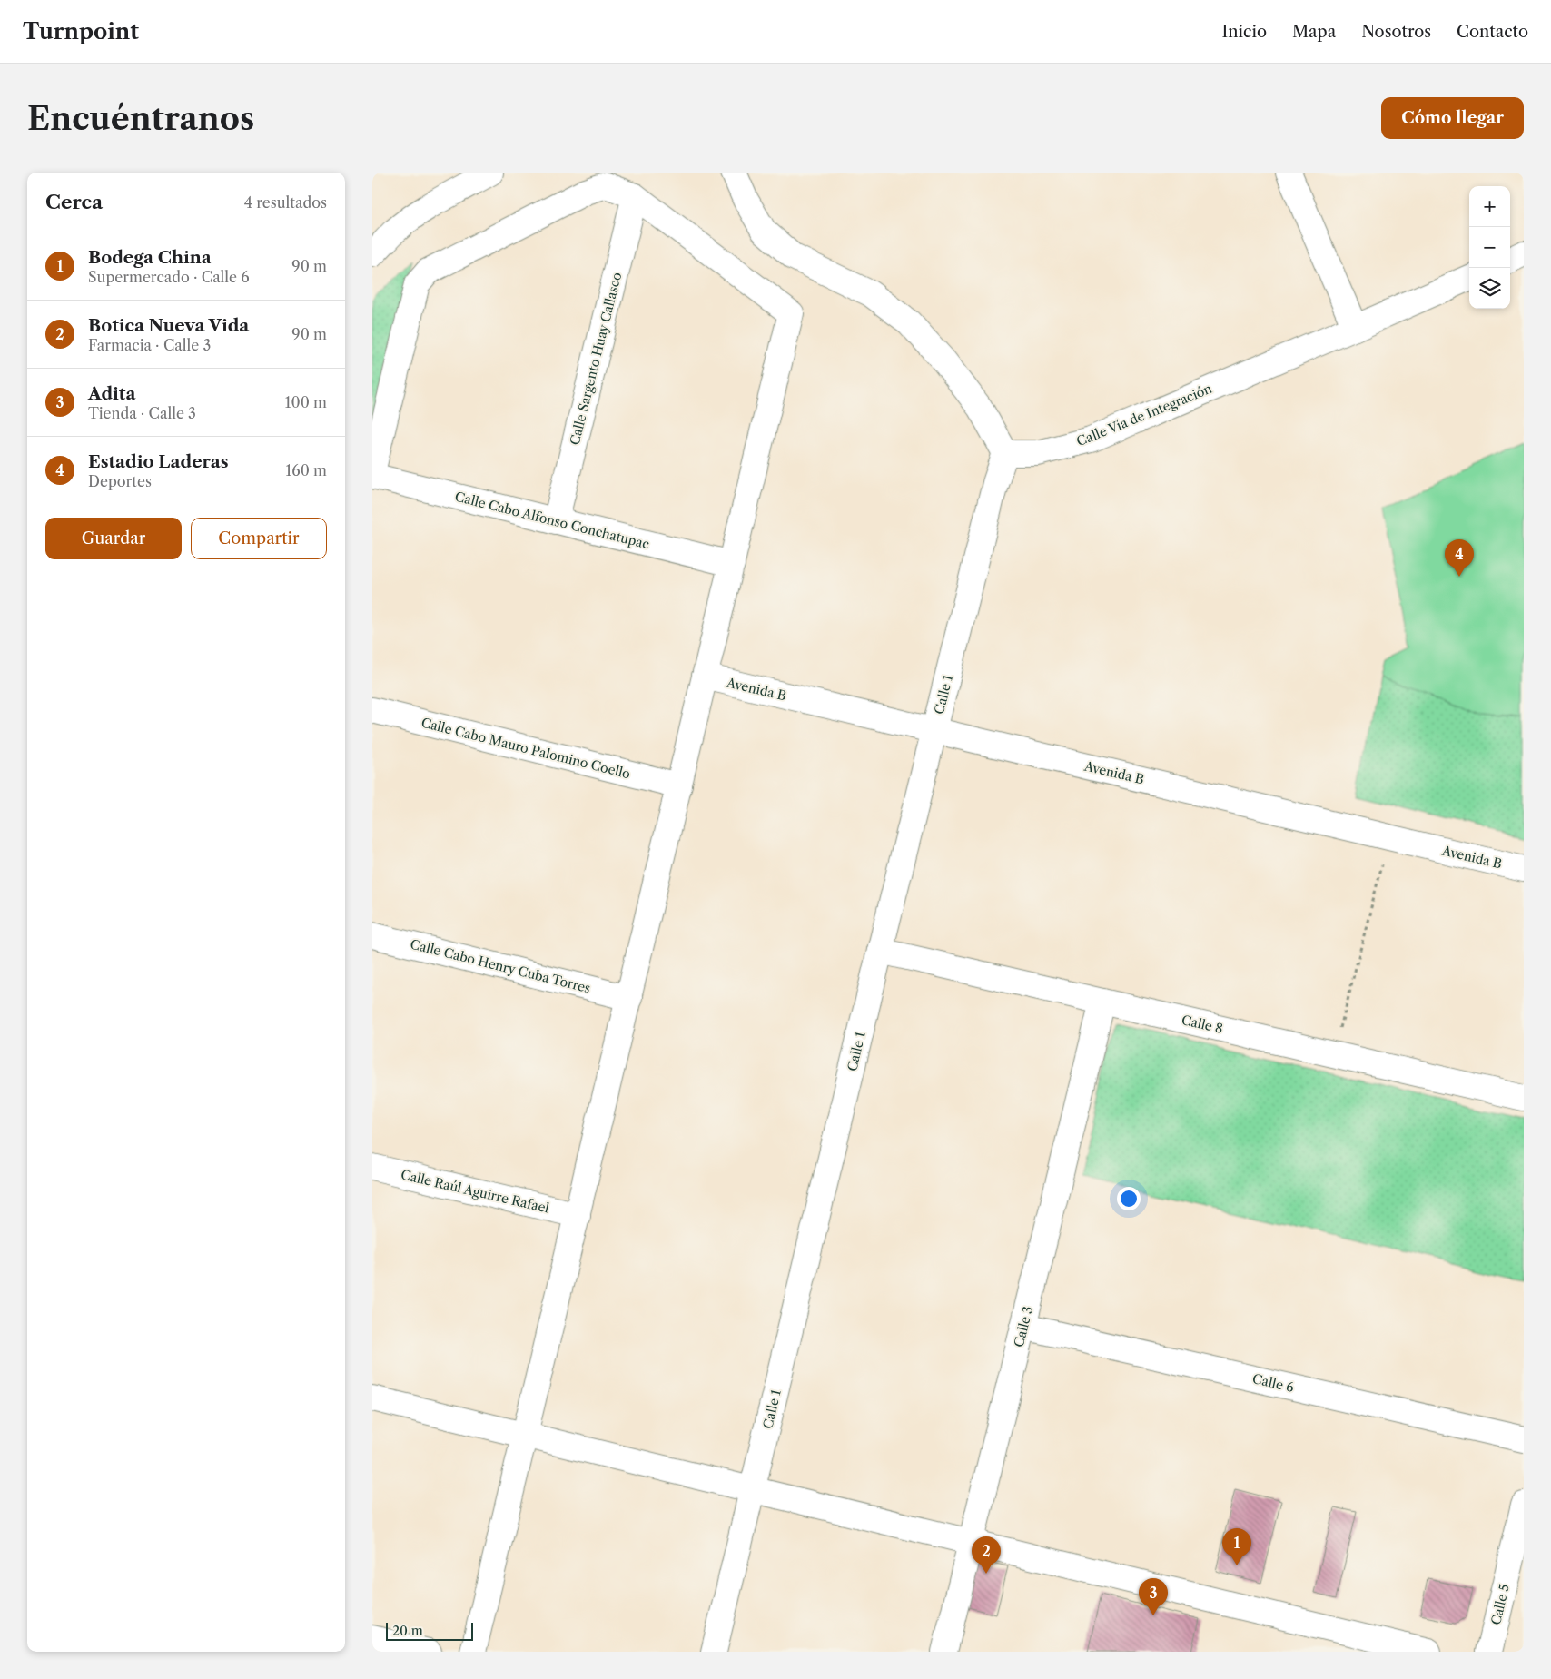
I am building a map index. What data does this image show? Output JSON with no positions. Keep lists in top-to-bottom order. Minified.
{"streets":{"street":["Calle Sargento Huay Callasco","Calle Vía de Integración","Calle Cabo Alfonso Conchatupac","Avenida B","Calle 1","Calle Cabo Mauro Palomino Coello","Calle Cabo Henry Cuba Torres","Calle 8","Calle Raúl Aguirre Rafael","Calle 3","Calle 6","Calle 5"]},"crossings":[["Calle Sargento Huay Callasco","Calle Cabo Alfonso Conchatupac"],["Calle Vía de Integración","Calle 1"],["Avenida B","Calle 1"],["Calle 1","Calle 8"],["Calle 8","Calle 3"],["Calle 3","Calle 6"]],"scale_bar":"20 m","page":{"header":"Turnpoint","nav":["Inicio","Mapa","Nosotros","Contacto"],"buttons":["Cómo llegar",["Guardar","Compartir"]],"title":"Encuéntranos","heading":["Cerca","4 resultados"],"map_buttons":["+","−"],"list":[{"mark":"1","name":"Bodega China","note":"Supermercado · Calle 6","value":"90 m"},{"mark":"2","name":"Botica Nueva Vida","note":"Farmacia · Calle 3","value":"90 m"},{"mark":"3","name":"Adita","note":"Tienda · Calle 3","value":"100 m"},{"mark":"4","name":"Estadio Laderas","note":"Deportes","value":"160 m"}],"pins":["4","1","2","3"],"scale":"20 m"}}
